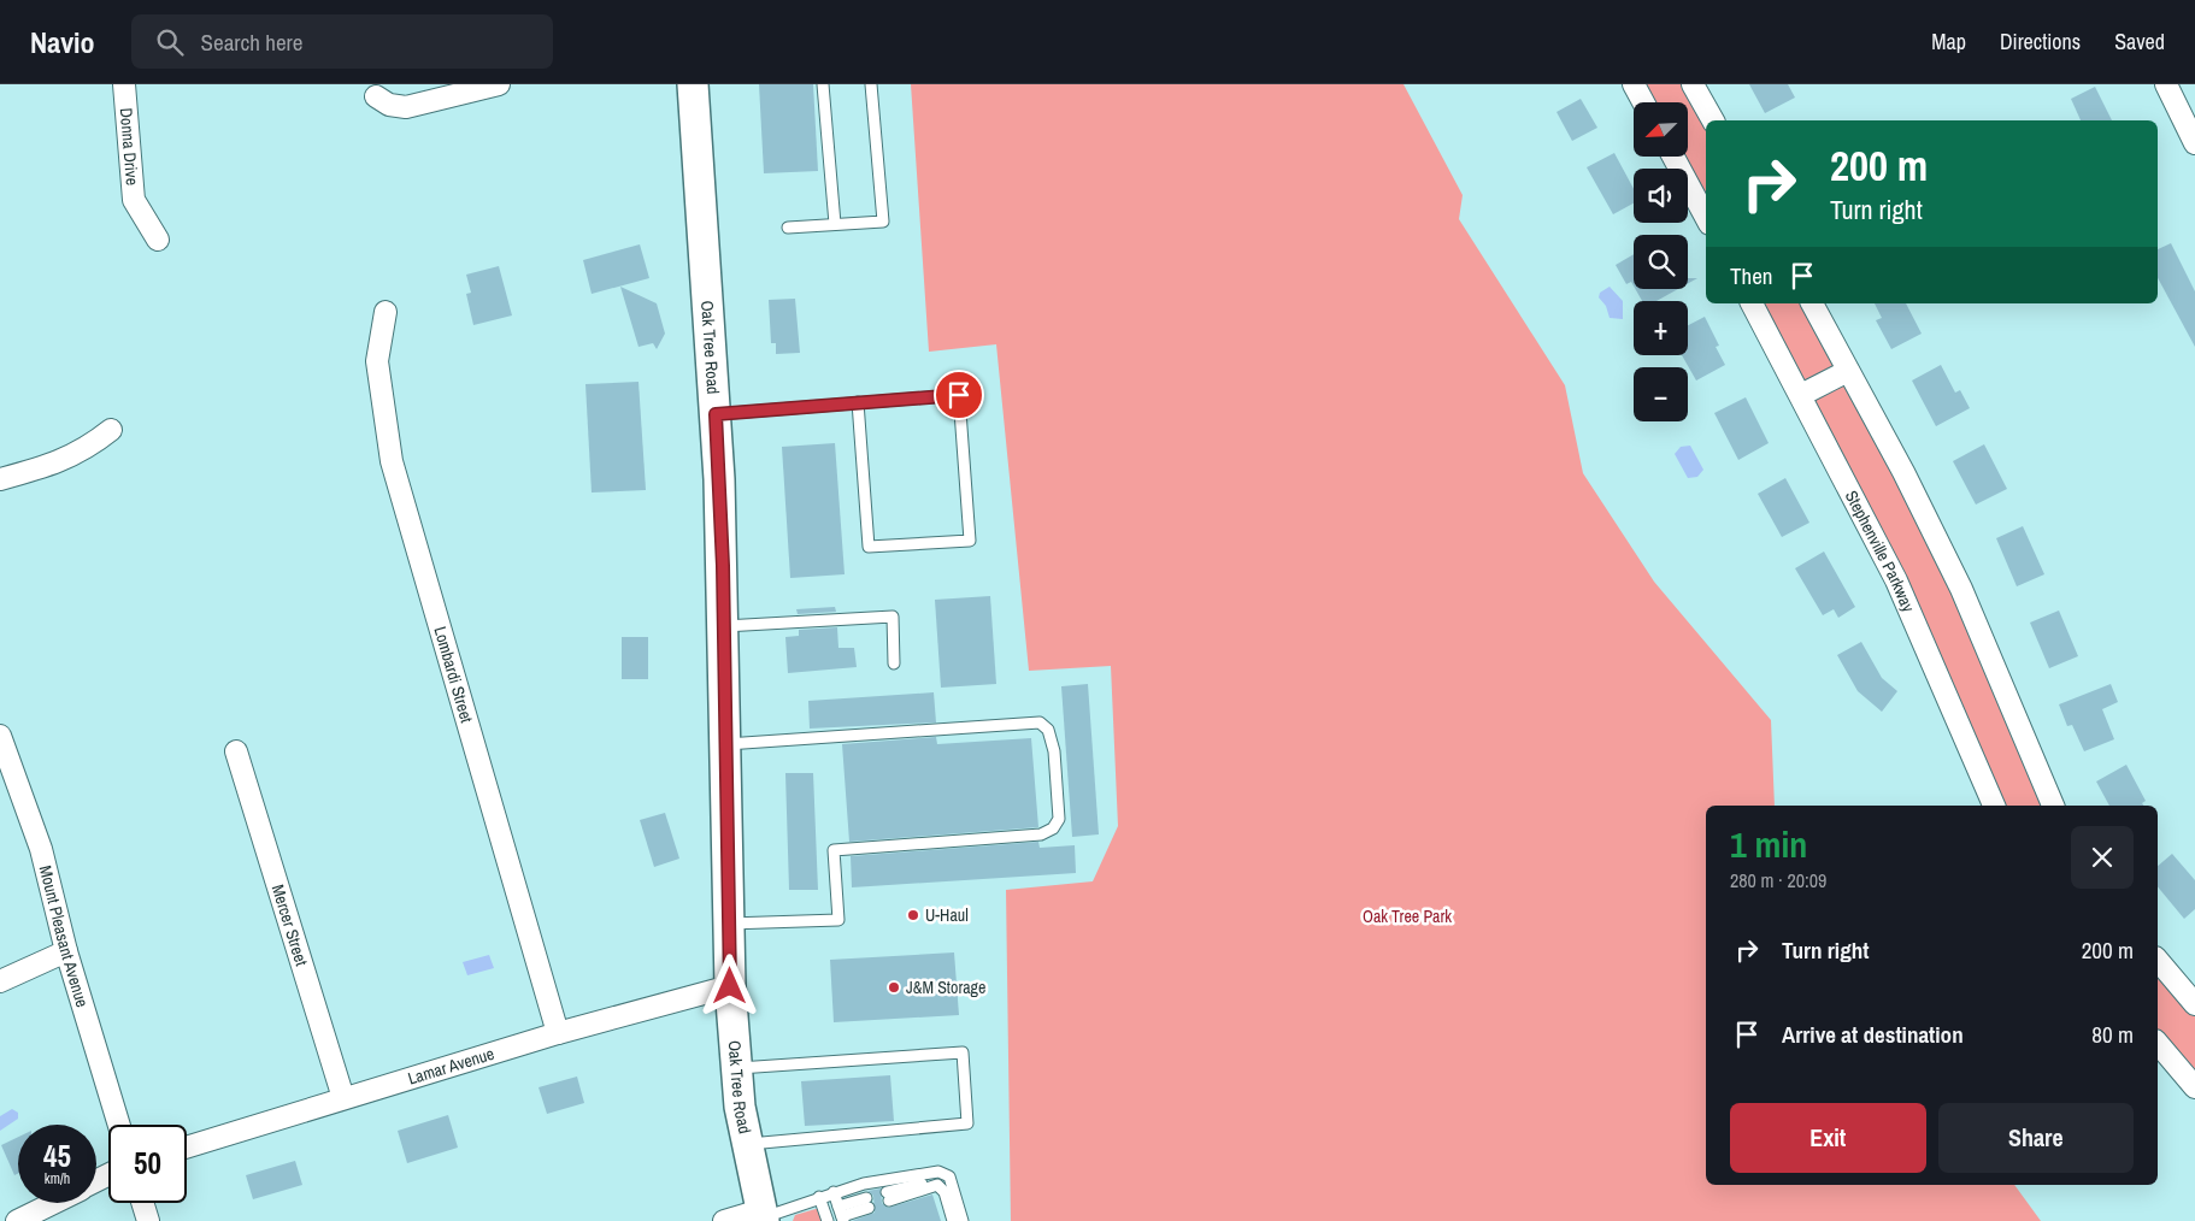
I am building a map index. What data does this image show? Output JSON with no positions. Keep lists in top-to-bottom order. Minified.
{"streets":{"main road":["Oak Tree Road"],"street":["Donna Drive","Stephenville Parkway","Lombardi Street","Mercer Street","Mount Pleasant Avenue","Lamar Avenue"]},"crossings":[["Oak Tree Road","Lamar Avenue"],["Lombardi Street","Lamar Avenue"],["Mercer Street","Lamar Avenue"]],"parks":["Oak Tree Park"],"places":["U-Haul","J&M Storage"],"north":"bottom left","page":{"header":"Navio","search":"Search here","nav":["Map","Directions","Saved"],"map_buttons":["+","−"],"turn":["200 m","Turn right"],"then":"Then","heading":["1 min","280 m · 20:09"],"list":[{"name":"Turn right","value":"200 m"},{"name":"Arrive at destination","value":"80 m"}],"buttons":["Exit","Share"],"speed":"45 km/h","limit":"50"}}
